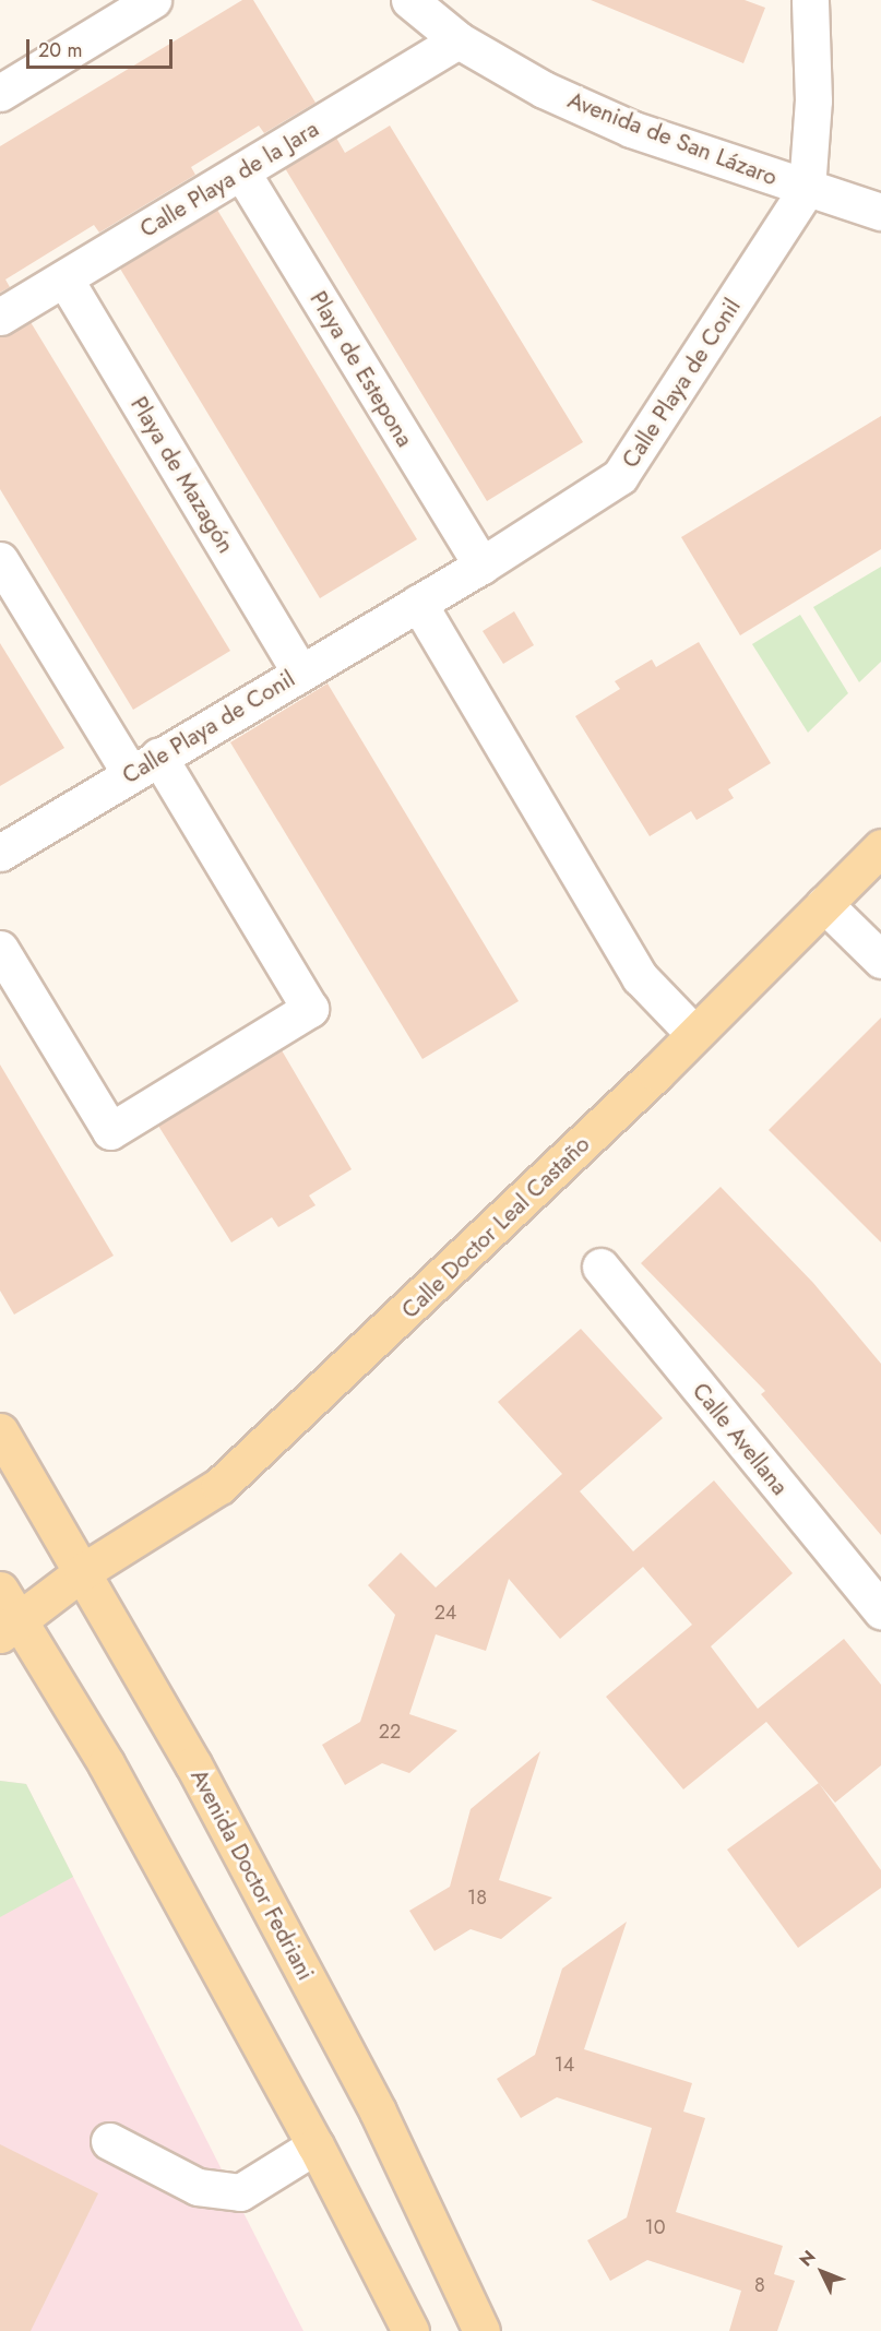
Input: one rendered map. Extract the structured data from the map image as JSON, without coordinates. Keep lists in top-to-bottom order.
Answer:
{
  "streets": {
    "main road": ["Calle Doctor Leal Castaño", "Avenida Doctor Fedriani"],
    "street": [
      "Avenida de San Lázaro",
      "Calle Playa de la Jara",
      "Playa de Estepona",
      "Calle Playa de Conil",
      "Playa de Mazagón",
      "Calle Avellana"
    ]
  },
  "crossings": [
    ["Avenida de San Lázaro", "Calle Playa de la Jara"],
    ["Avenida de San Lázaro", "Calle Playa de Conil"],
    ["Calle Playa de la Jara", "Playa de Estepona"],
    ["Calle Playa de la Jara", "Playa de Mazagón"],
    ["Playa de Estepona", "Calle Playa de Conil"],
    ["Calle Playa de Conil", "Playa de Mazagón"],
    ["Calle Doctor Leal Castaño", "Avenida Doctor Fedriani"]
  ],
  "house_numbers": [
    "24",
    "22",
    "18",
    "14",
    "10",
    "8"
  ],
  "scale_bar": "20 m",
  "north": "top left"
}
